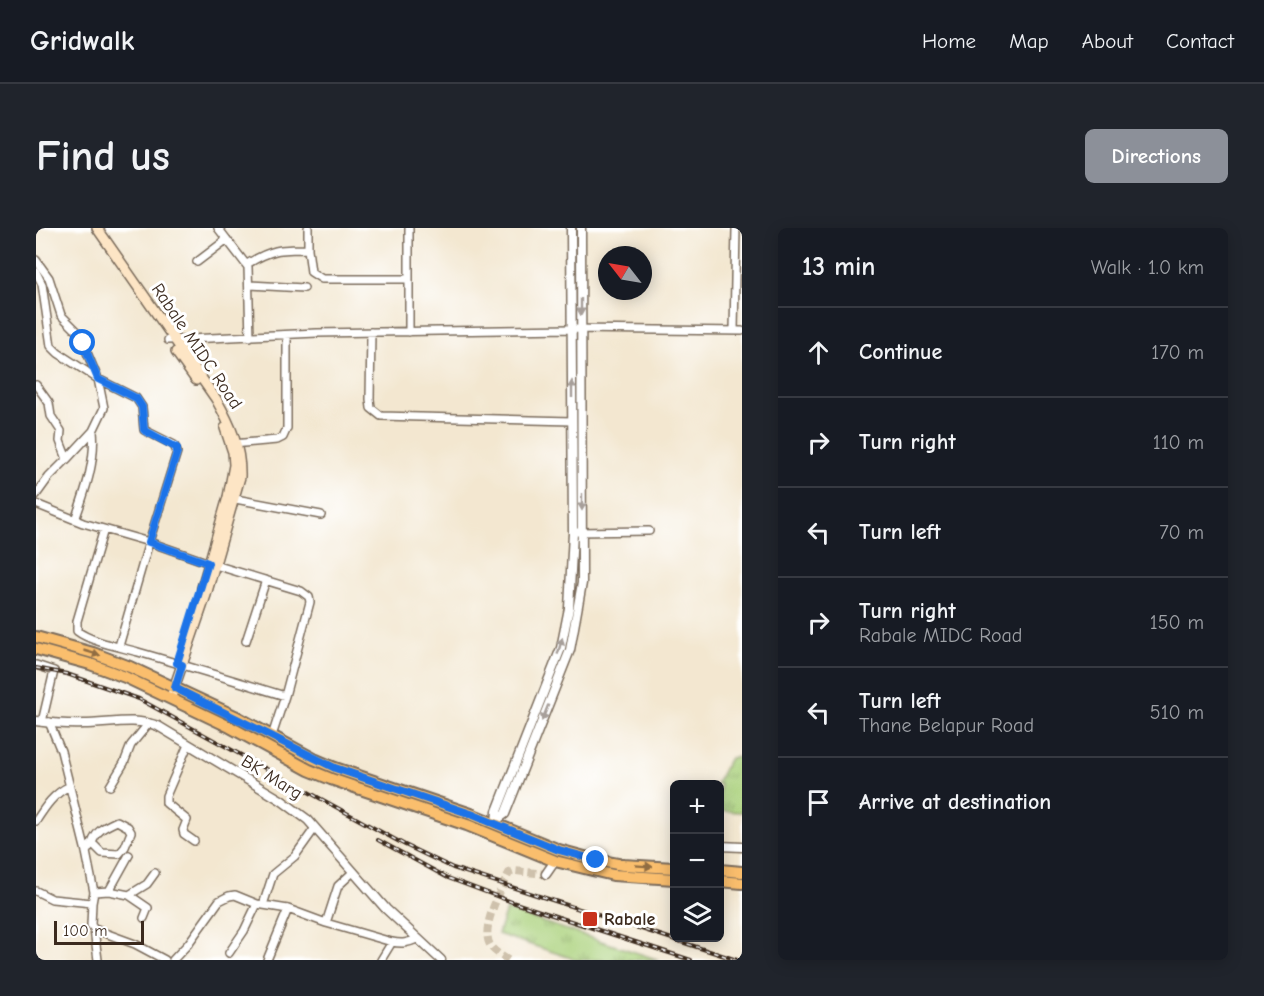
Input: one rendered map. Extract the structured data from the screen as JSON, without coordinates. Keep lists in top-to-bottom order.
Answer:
{
  "streets": {
    "main road": ["Rabale MIDC Road"],
    "street": ["BK Marg"]
  },
  "places": {
    "transit": ["Rabale"]
  },
  "scale_bar": "100 m",
  "north": "top left",
  "page": {
    "header": "Gridwalk",
    "nav": [
      "Home",
      "Map",
      "About",
      "Contact"
    ],
    "buttons": "Directions",
    "title": "Find us",
    "heading": ["13 min", "Walk · 1.0 km"],
    "list": [
      ["Continue", "170 m"],
      ["Turn right", "110 m"],
      ["Turn left", "70 m"],
      ["Turn right", "Rabale MIDC Road", "150 m"],
      ["Turn left", "Thane Belapur Road", "510 m"],
      "Arrive at destination"
    ],
    "map_buttons": ["+", "−"],
    "scale": "100 m"
  }
}
